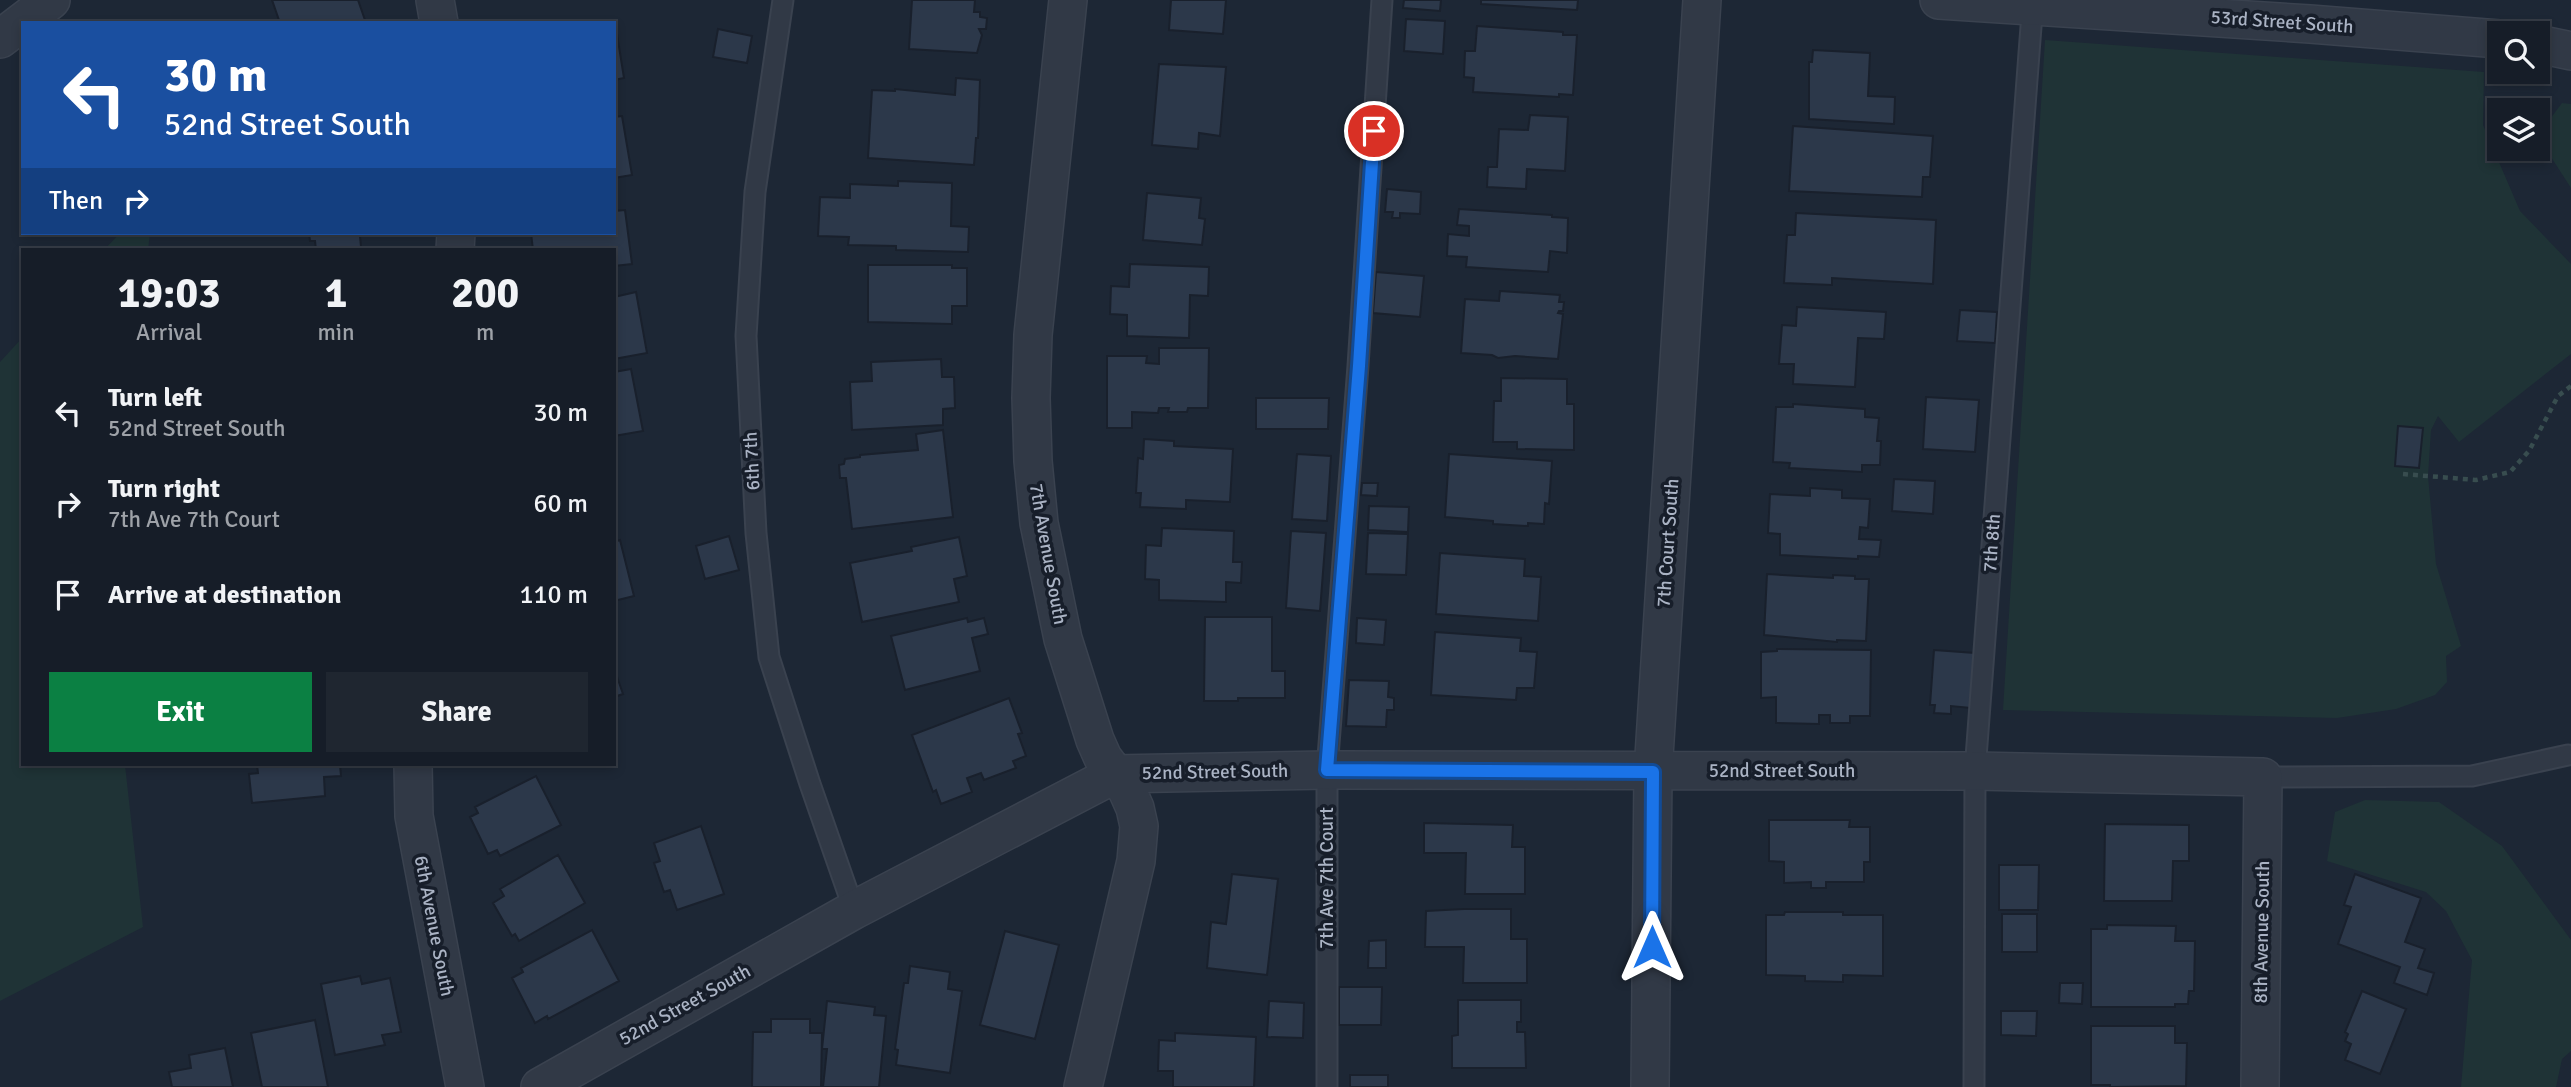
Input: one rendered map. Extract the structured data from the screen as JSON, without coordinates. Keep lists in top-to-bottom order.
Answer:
{
  "streets": {
    "street": [
      "53rd Street South",
      "7th Court South",
      "7th Avenue South",
      "52nd Street South",
      "6th Avenue South",
      "8th Avenue South"
    ],
    "lane": ["6th 7th", "7th 8th", "7th Ave 7th Court"]
  },
  "crossings": [
    ["53rd Street South", "7th 8th"],
    ["6th 7th", "52nd Street South"],
    ["7th Court South", "52nd Street South"],
    ["7th 8th", "52nd Street South"],
    ["7th Avenue South", "52nd Street South"],
    ["52nd Street South", "7th Ave 7th Court"],
    ["52nd Street South", "8th Avenue South"]
  ],
  "page": {
    "turn": ["30 m", "52nd Street South"],
    "then": "Then",
    "eta": [
      "19:03",
      "Arrival",
      "1",
      "min",
      "200",
      "m"
    ],
    "list": [
      {
        "name": "Turn left",
        "note": "52nd Street South",
        "value": "30 m"
      },
      {
        "name": "Turn right",
        "note": "7th Ave 7th Court",
        "value": "60 m"
      },
      {
        "name": "Arrive at destination",
        "value": "110 m"
      }
    ],
    "buttons": ["Exit", "Share"]
  }
}
